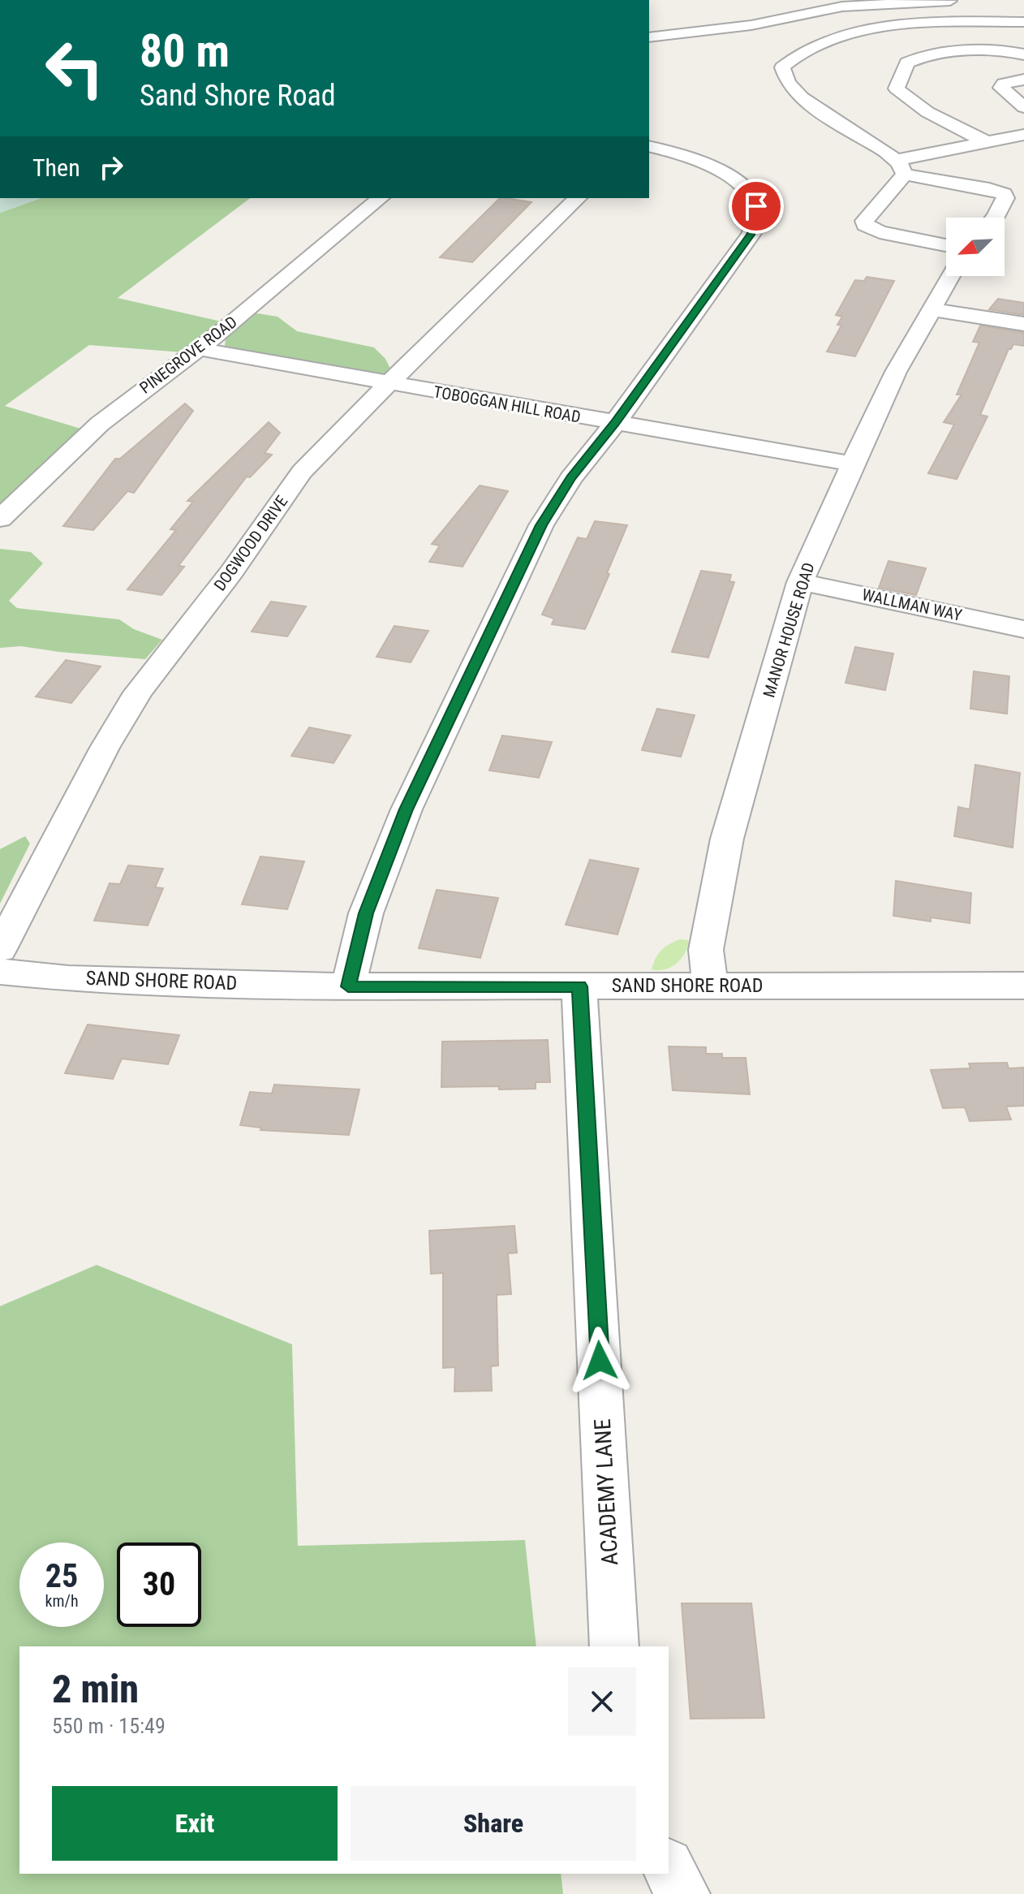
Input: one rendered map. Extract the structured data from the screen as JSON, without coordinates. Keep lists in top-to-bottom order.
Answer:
{
  "streets": {
    "street": [
      "PINEGROVE ROAD",
      "TOBOGGAN HILL ROAD",
      "DOGWOOD DRIVE",
      "WALLMAN WAY",
      "MANOR HOUSE ROAD",
      "SAND SHORE ROAD",
      "ACADEMY LANE"
    ]
  },
  "crossings": [
    ["PINEGROVE ROAD", "TOBOGGAN HILL ROAD"],
    ["TOBOGGAN HILL ROAD", "DOGWOOD DRIVE"],
    ["TOBOGGAN HILL ROAD", "MANOR HOUSE ROAD"],
    ["WALLMAN WAY", "MANOR HOUSE ROAD"],
    ["MANOR HOUSE ROAD", "SAND SHORE ROAD"],
    ["SAND SHORE ROAD", "ACADEMY LANE"]
  ],
  "north": "bottom left",
  "page": {
    "turn": ["80 m", "Sand Shore Road"],
    "then": "Then",
    "speed": "25 km/h",
    "limit": "30",
    "heading": ["2 min", "550 m · 15:49"],
    "buttons": ["Exit", "Share"]
  }
}
